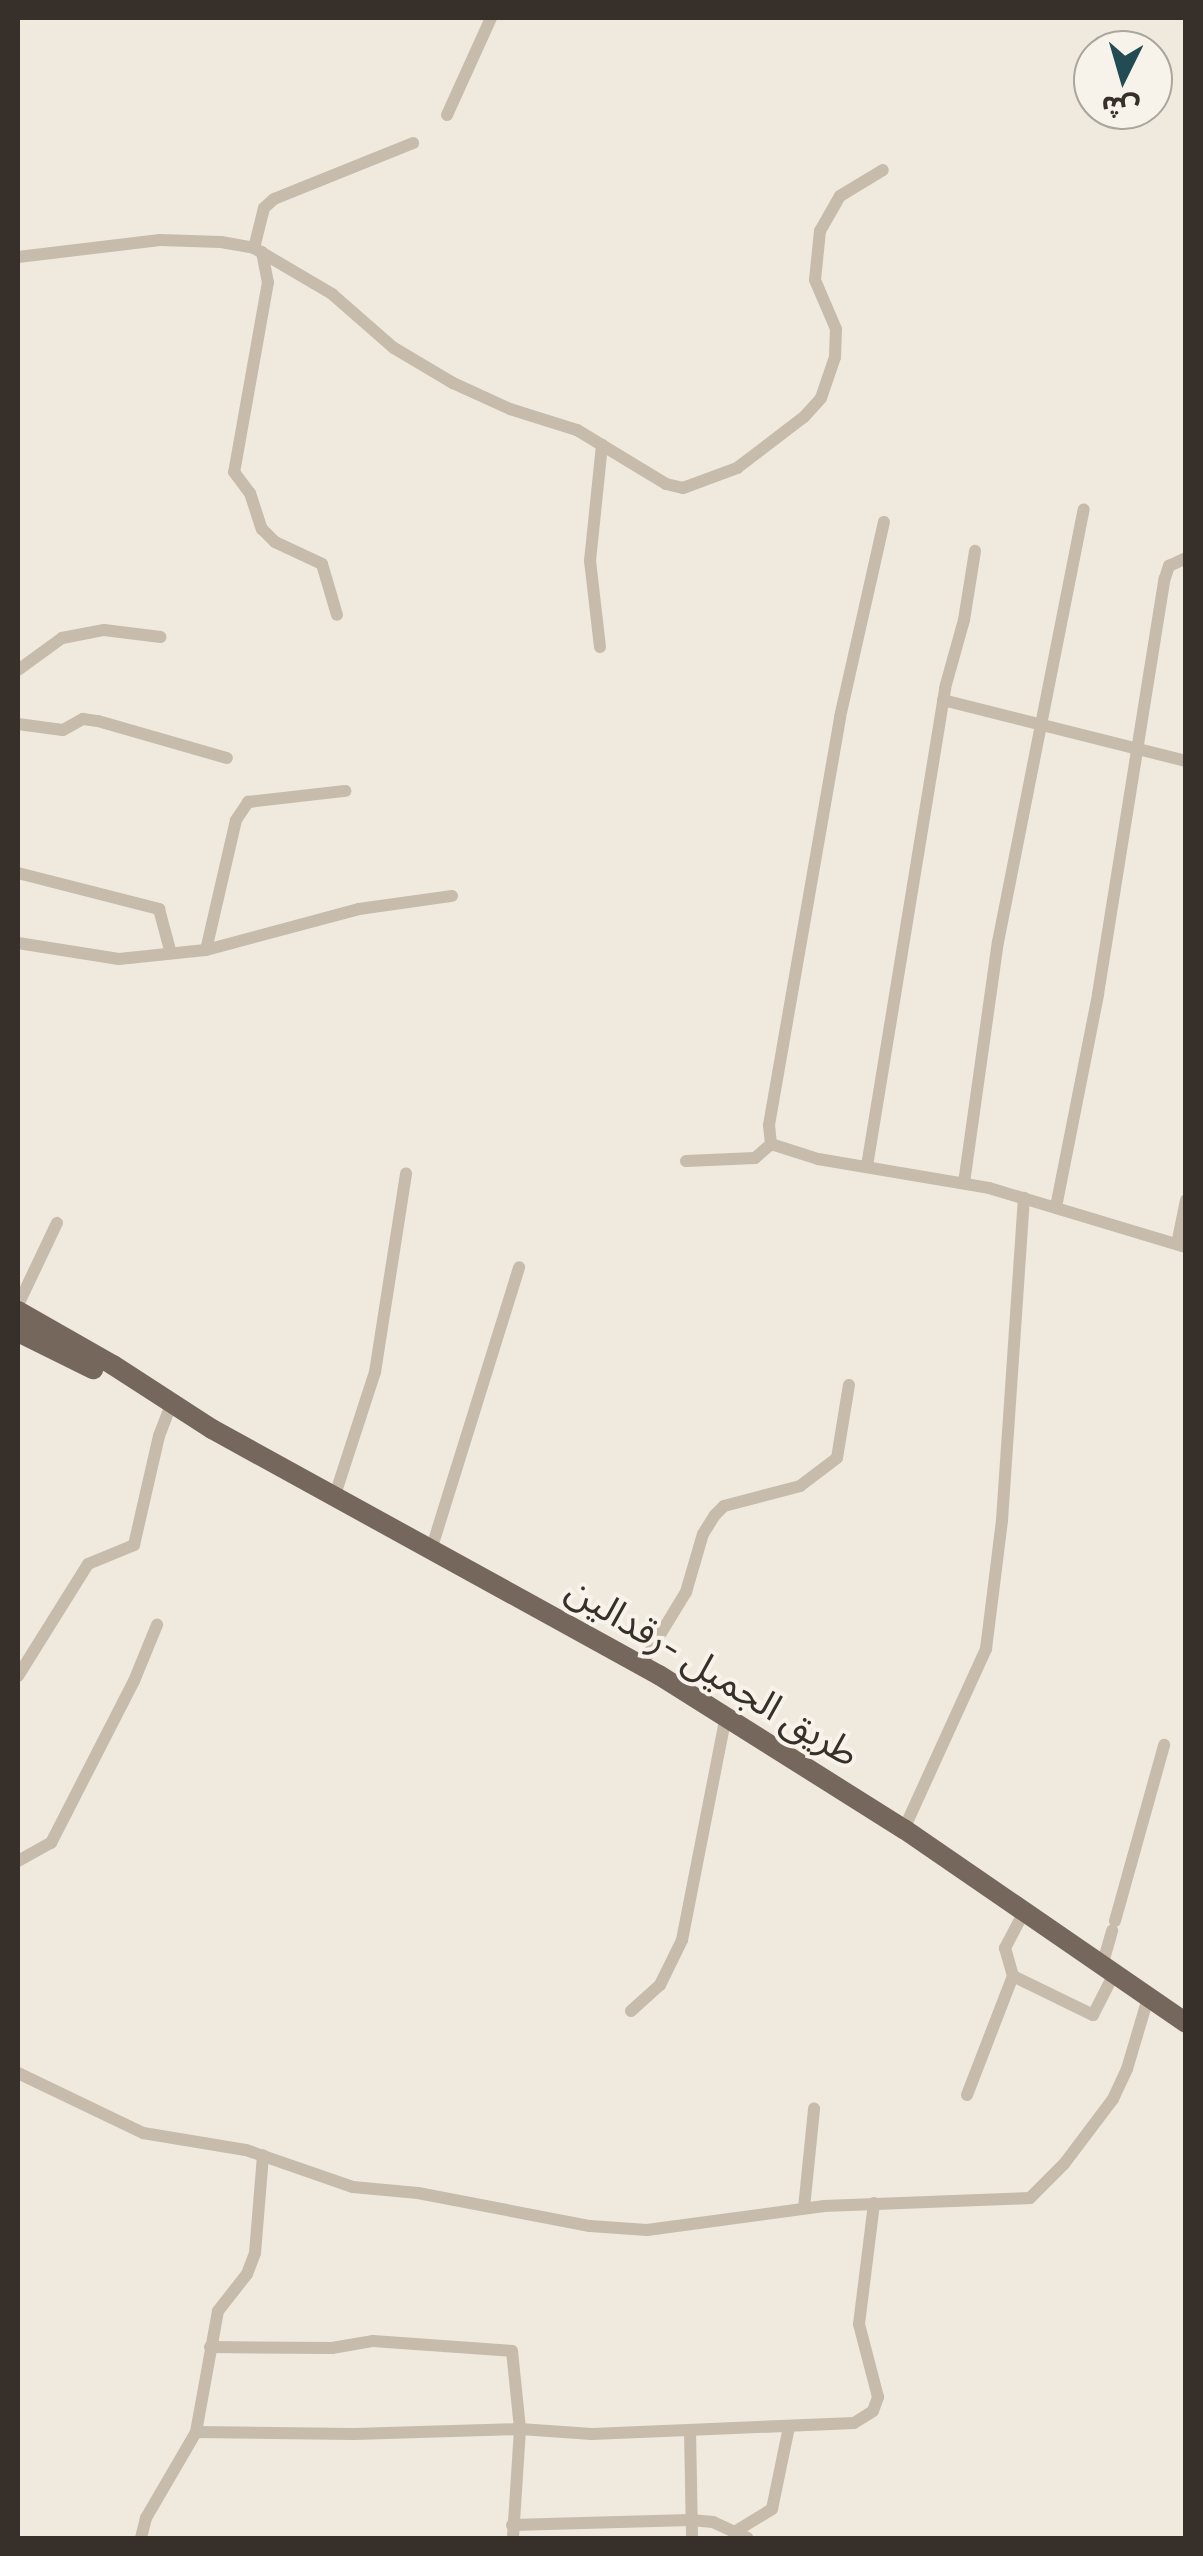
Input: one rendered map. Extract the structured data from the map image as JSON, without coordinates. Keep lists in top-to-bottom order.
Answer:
{
  "streets": {
    "main road": ["طريق الجميل -رقدالين"]
  },
  "north": "bottom"
}
